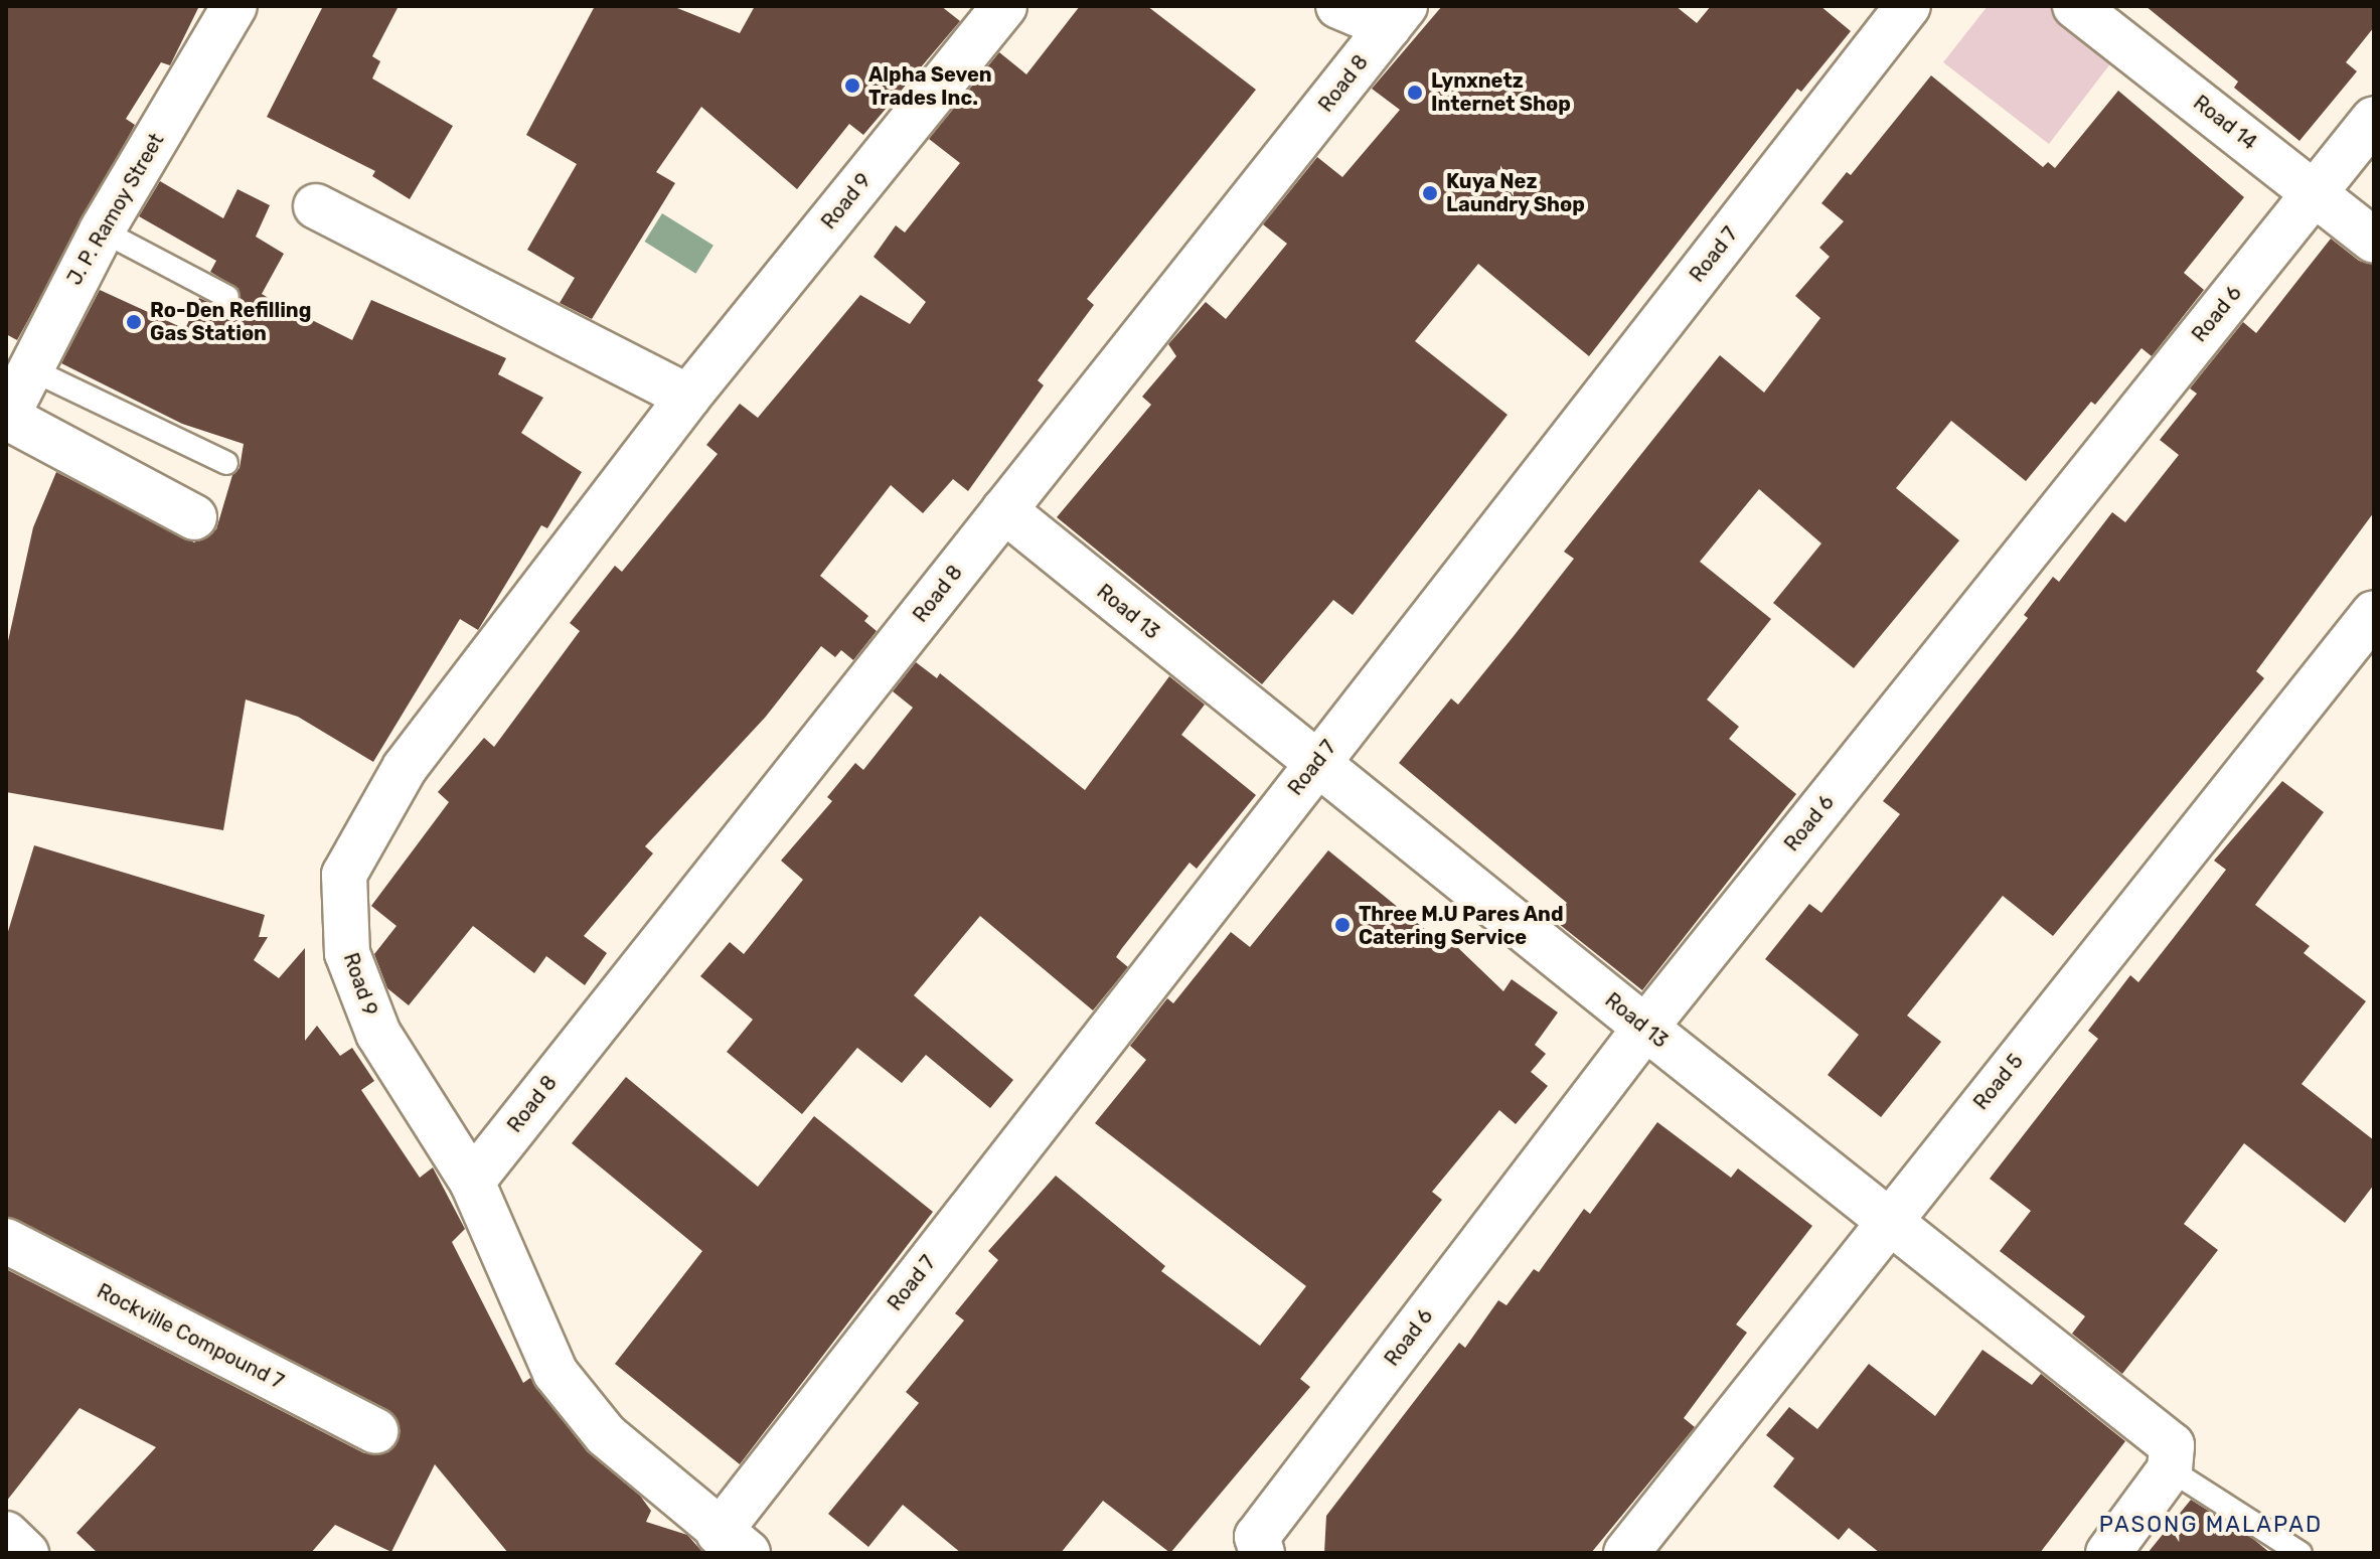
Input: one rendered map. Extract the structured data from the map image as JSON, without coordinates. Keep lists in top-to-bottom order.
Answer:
{
  "streets": {
    "street": [
      "Road 8",
      "Road 14",
      "Road 9",
      "J. P. Ramoy Street",
      "Road 7",
      "Road 6",
      "Road 13",
      "Road 5",
      "Rockville Compound 7"
    ]
  },
  "crossings": [
    ["Road 8", "Road 9"],
    ["Road 8", "Road 13"],
    ["Road 14", "Road 6"],
    ["Road 9", "Road 7"],
    ["Road 7", "Road 13"],
    ["Road 6", "Road 13"],
    ["Road 13", "Road 5"]
  ],
  "districts": ["PASONG MALAPAD"],
  "places": [
    "Alpha Seven Trades Inc.",
    "Lynxnetz Internet Shop",
    "Kuya Nez Laundry Shop",
    "Ro-Den Refilling Gas Station",
    "Three M.U Pares And Catering Service"
  ]
}
